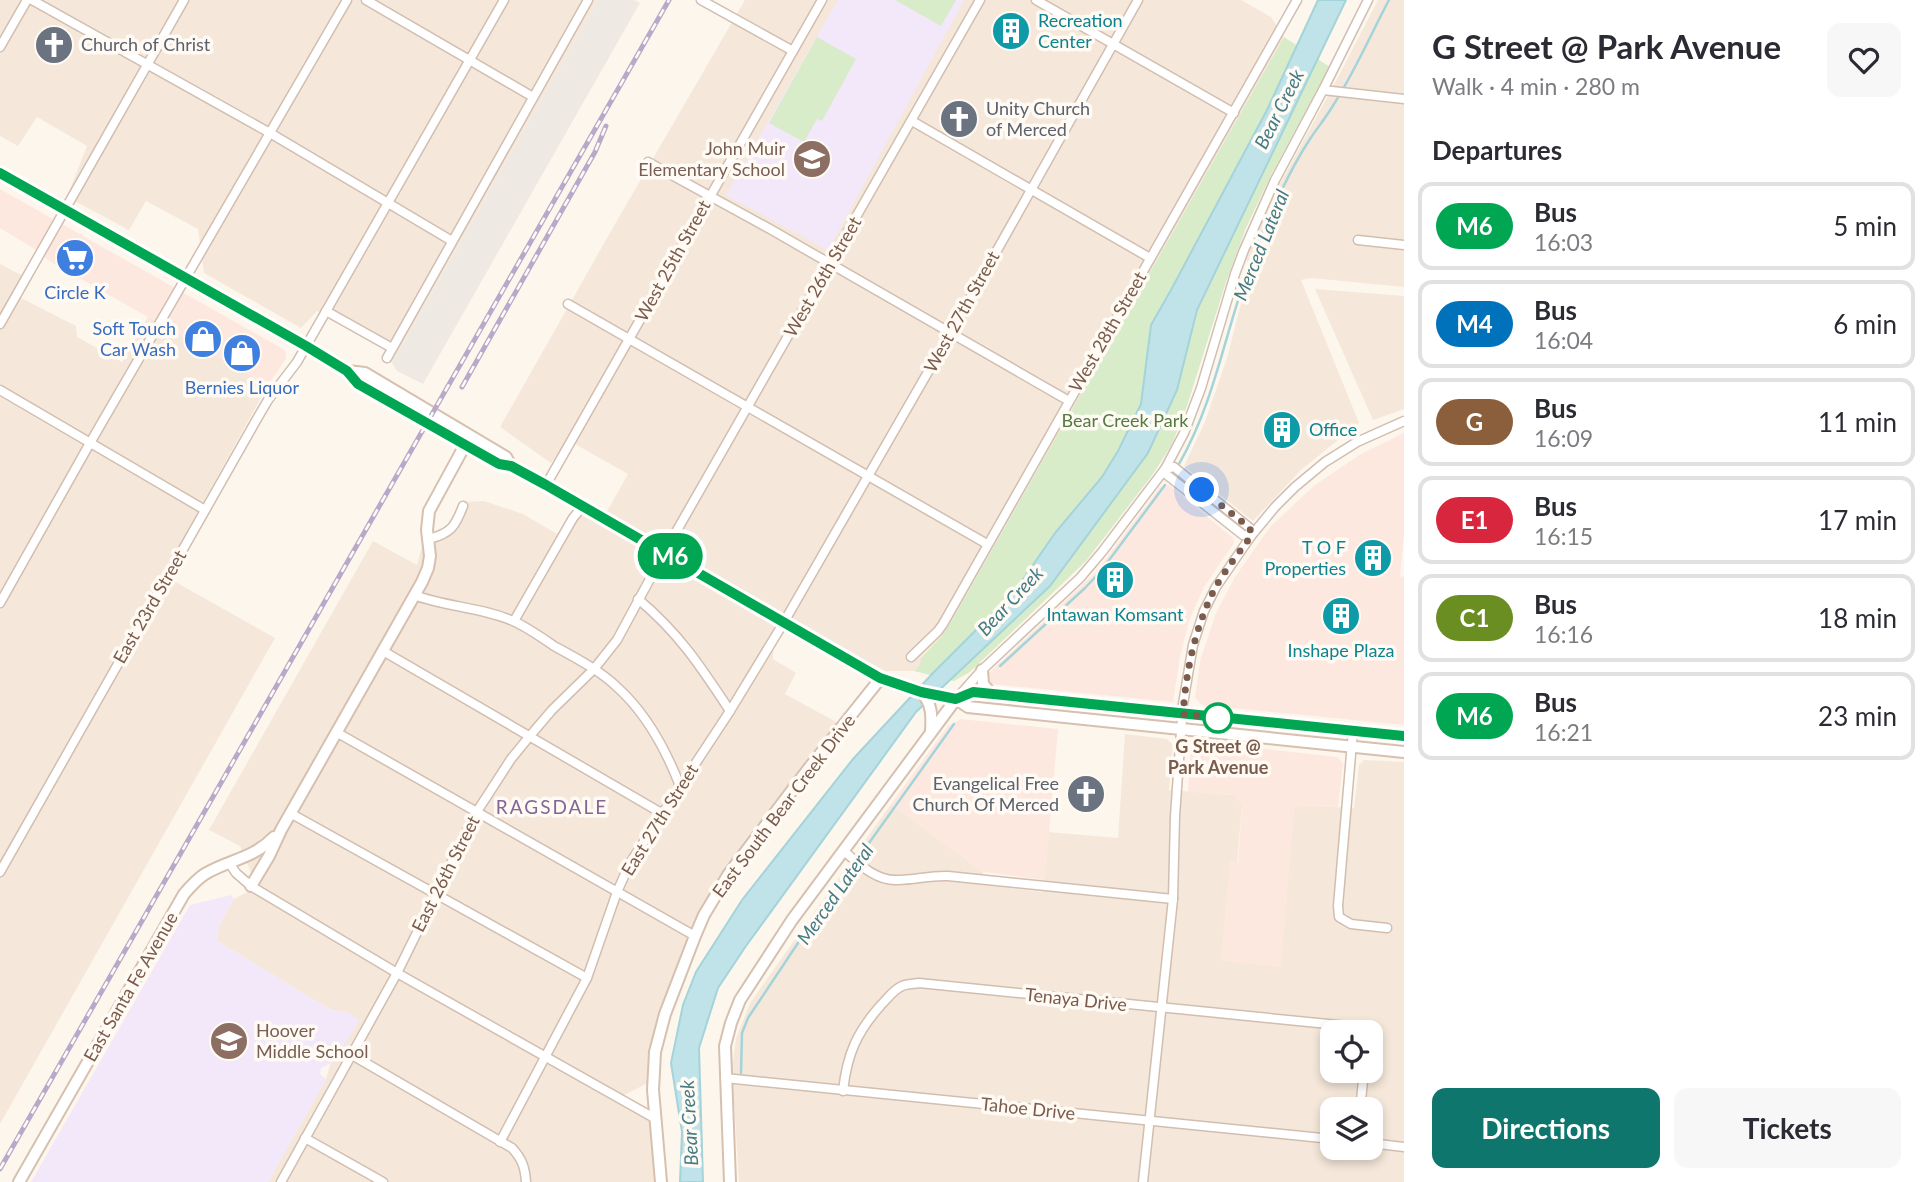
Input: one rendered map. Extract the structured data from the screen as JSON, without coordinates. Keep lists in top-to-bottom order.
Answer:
{
  "streets": {
    "main road": ["East South Bear Creek Drive", "East Santa Fe Avenue"],
    "street": [
      "West 25th Street",
      "West 26th Street",
      "West 27th Street",
      "West 28th Street",
      "East 23rd Street",
      "East 27th Street",
      "East 26th Street",
      "Tenaya Drive",
      "Tahoe Drive"
    ]
  },
  "crossings": [
    ["West 26th Street", "East 26th Street"],
    ["West 27th Street", "East 27th Street"],
    ["Tenaya Drive", "Tahoe Drive"]
  ],
  "districts": ["RAGSDALE"],
  "water": ["Bear Creek", "Merced Lateral"],
  "parks": ["Bear Creek Park"],
  "places": {
    "building": [
      "Recreation Center",
      "Office",
      "T O F Properties",
      "Intawan Komsant",
      "Inshape Plaza"
    ],
    "church": ["Church of Christ", "Unity Church of Merced", "Evangelical Free Church Of Merced"],
    "school or university": ["John Muir Elementary School", "Hoover Middle School"],
    "supermarket": ["Circle K"],
    "shop": ["Soft Touch Car Wash", "Bernies Liquor"],
    "other": ["G Street @ Park Avenue"]
  },
  "lines": ["bus line M6"],
  "page": {
    "on_map": "M6",
    "heading": [
      ["G Street @ Park Avenue", "Walk · 4 min · 280 m"],
      "Departures"
    ],
    "list": [
      {
        "mark": "M6",
        "name": "Bus",
        "note": "16:03",
        "value": "5 min"
      },
      {
        "mark": "M4",
        "name": "Bus",
        "note": "16:04",
        "value": "6 min"
      },
      {
        "mark": "G",
        "name": "Bus",
        "note": "16:09",
        "value": "11 min"
      },
      {
        "mark": "E1",
        "name": "Bus",
        "note": "16:15",
        "value": "17 min"
      },
      {
        "mark": "C1",
        "name": "Bus",
        "note": "16:16",
        "value": "18 min"
      },
      {
        "mark": "M6",
        "name": "Bus",
        "note": "16:21",
        "value": "23 min"
      }
    ],
    "buttons": ["Directions", "Tickets"]
  }
}
